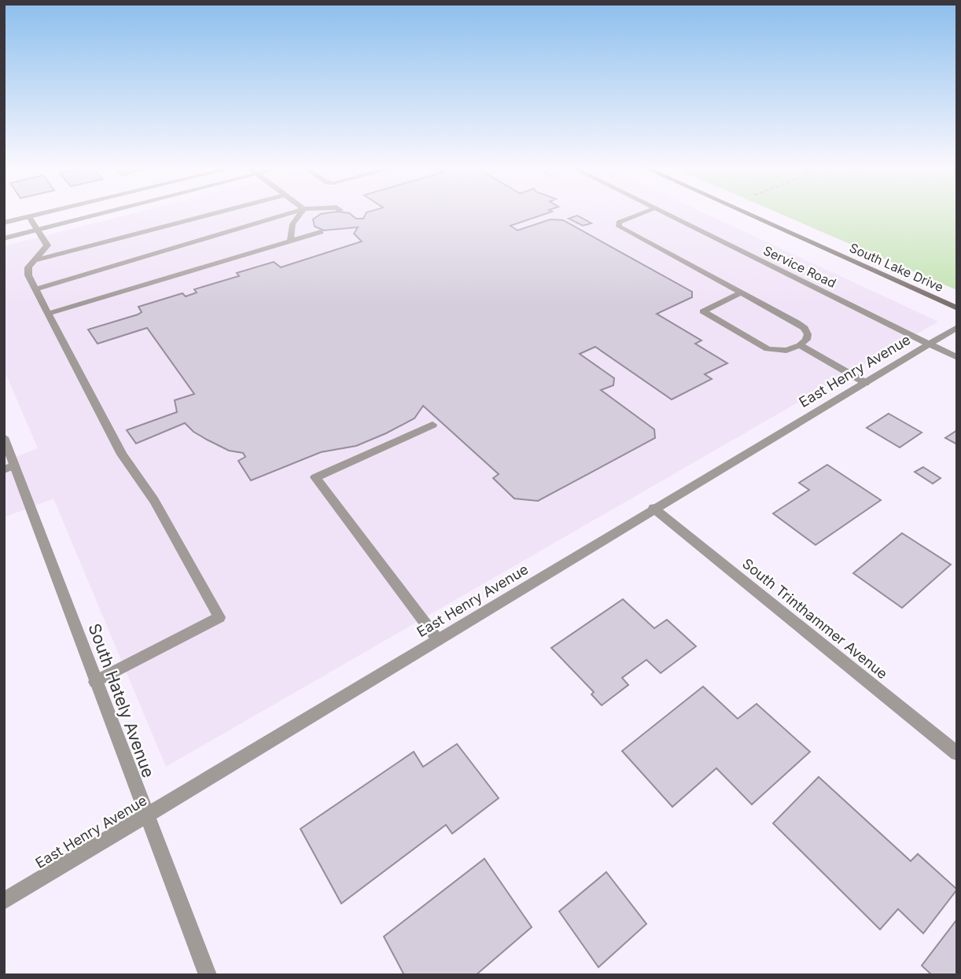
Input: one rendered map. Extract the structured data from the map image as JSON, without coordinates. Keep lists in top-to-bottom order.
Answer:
{
  "streets": {
    "main road": ["South Lake Drive"],
    "street": [
      "Service Road",
      "East Henry Avenue",
      "South Trinthammer Avenue",
      "South Hately Avenue"
    ]
  },
  "crossings": [
    ["Service Road", "East Henry Avenue"],
    ["East Henry Avenue", "South Trinthammer Avenue"],
    ["East Henry Avenue", "South Hately Avenue"]
  ]
}
